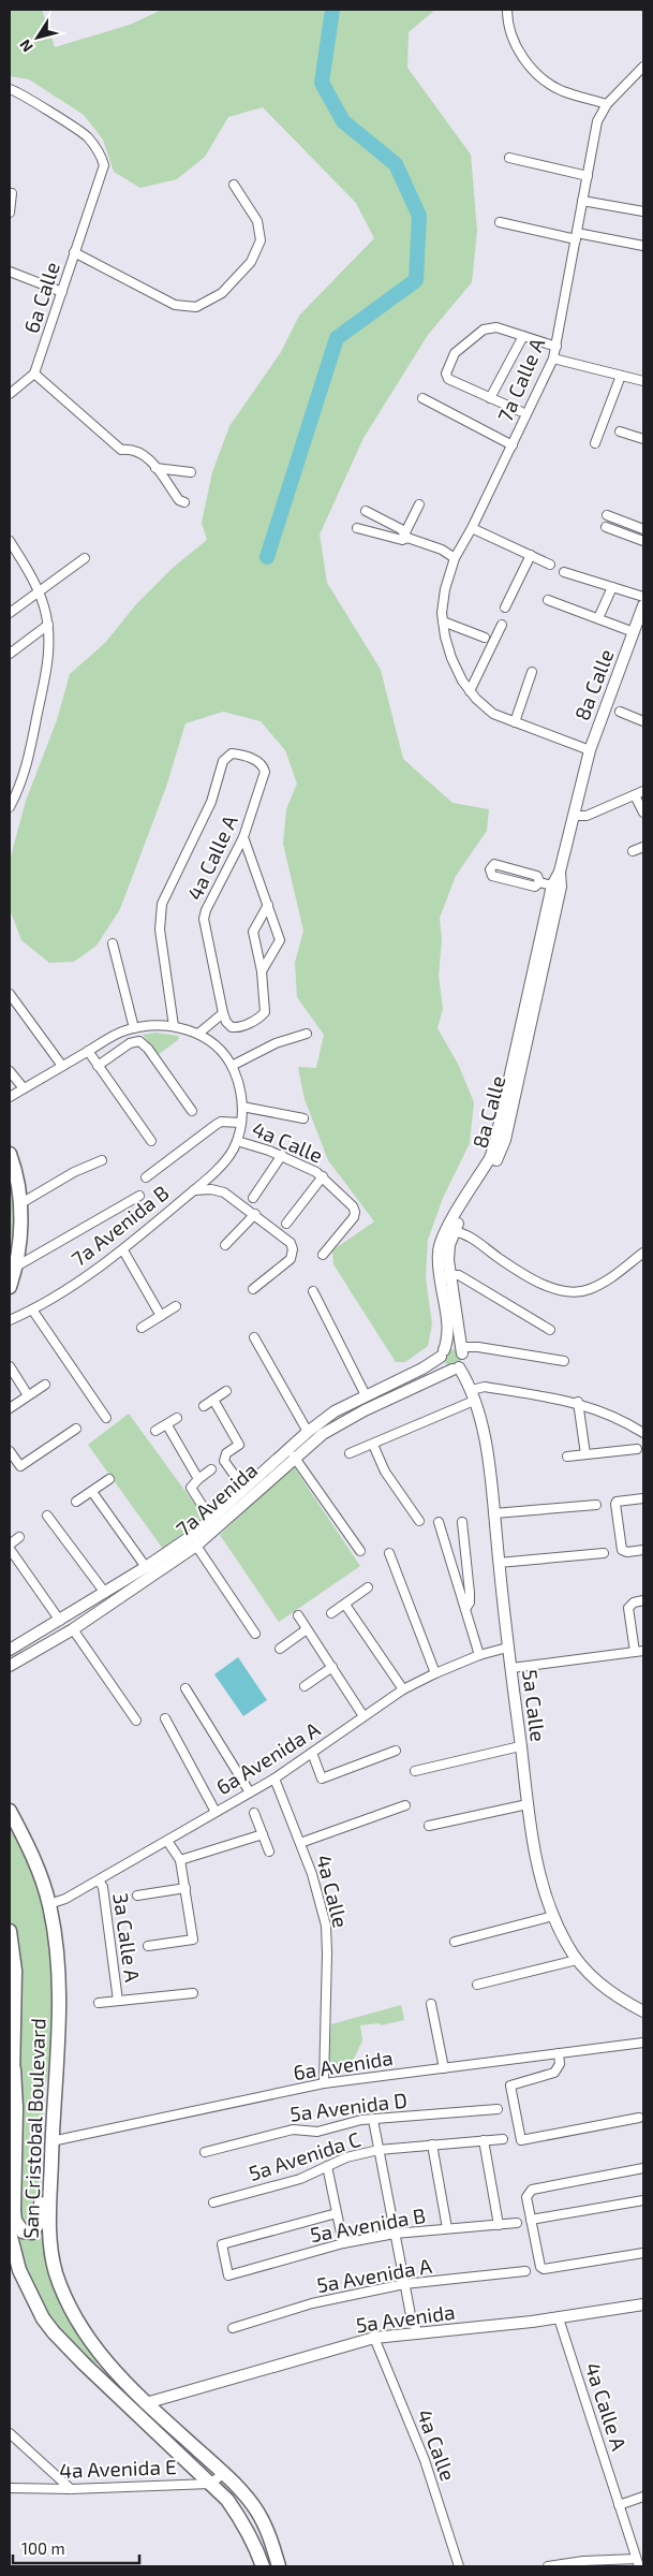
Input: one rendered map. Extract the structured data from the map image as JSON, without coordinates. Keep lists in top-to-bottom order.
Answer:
{
  "streets": {
    "main road": ["San Cristobal Boulevard"],
    "street": [
      "6a Calle",
      "7a Calle A",
      "8a Calle",
      "4a Calle A",
      "4a Calle",
      "7a Avenida B",
      "7a Avenida",
      "5a Calle",
      "6a Avenida A",
      "3a Calle A",
      "6a Avenida",
      "5a Avenida D",
      "5a Avenida C",
      "5a Avenida B",
      "5a Avenida A",
      "5a Avenida",
      "4a Avenida E"
    ]
  },
  "crossings": [
    ["7a Calle A", "8a Calle"],
    ["8a Calle", "7a Avenida"],
    ["8a Calle", "5a Calle"],
    ["4a Calle A", "4a Calle"],
    ["4a Calle A", "5a Avenida"],
    ["4a Calle", "7a Avenida B"],
    ["4a Calle", "6a Avenida A"],
    ["4a Calle", "6a Avenida"],
    ["4a Calle", "5a Avenida"],
    ["7a Avenida", "5a Calle"],
    ["5a Calle", "6a Avenida A"],
    ["6a Avenida A", "3a Calle A"],
    ["6a Avenida A", "San Cristobal Boulevard"],
    ["6a Avenida", "San Cristobal Boulevard"],
    ["San Cristobal Boulevard", "5a Avenida"],
    ["San Cristobal Boulevard", "4a Avenida E"]
  ],
  "scale_bar": "100 m",
  "north": "bottom left"
}
